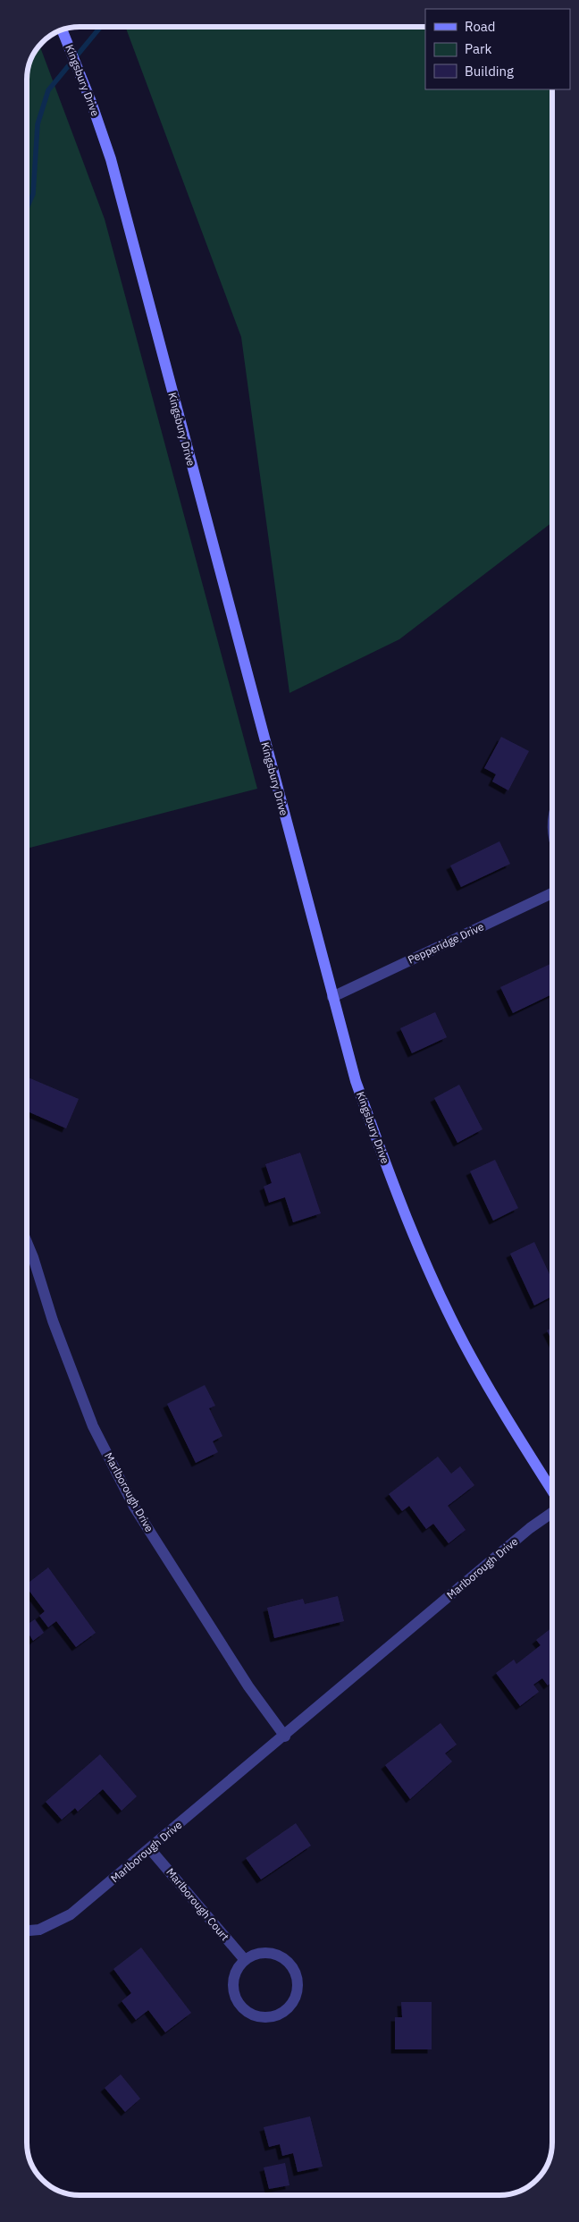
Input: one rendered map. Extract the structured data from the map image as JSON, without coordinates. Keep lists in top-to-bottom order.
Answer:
{
  "streets": {
    "street": [
      "Kingsbury Drive",
      "Pepperidge Drive",
      "Marlborough Drive",
      "Marlborough Court"
    ]
  },
  "crossings": [
    ["Kingsbury Drive", "Pepperidge Drive"],
    ["Marlborough Drive", "Marlborough Court"]
  ],
  "legend": ["Road", "Park", "Building"]
}
